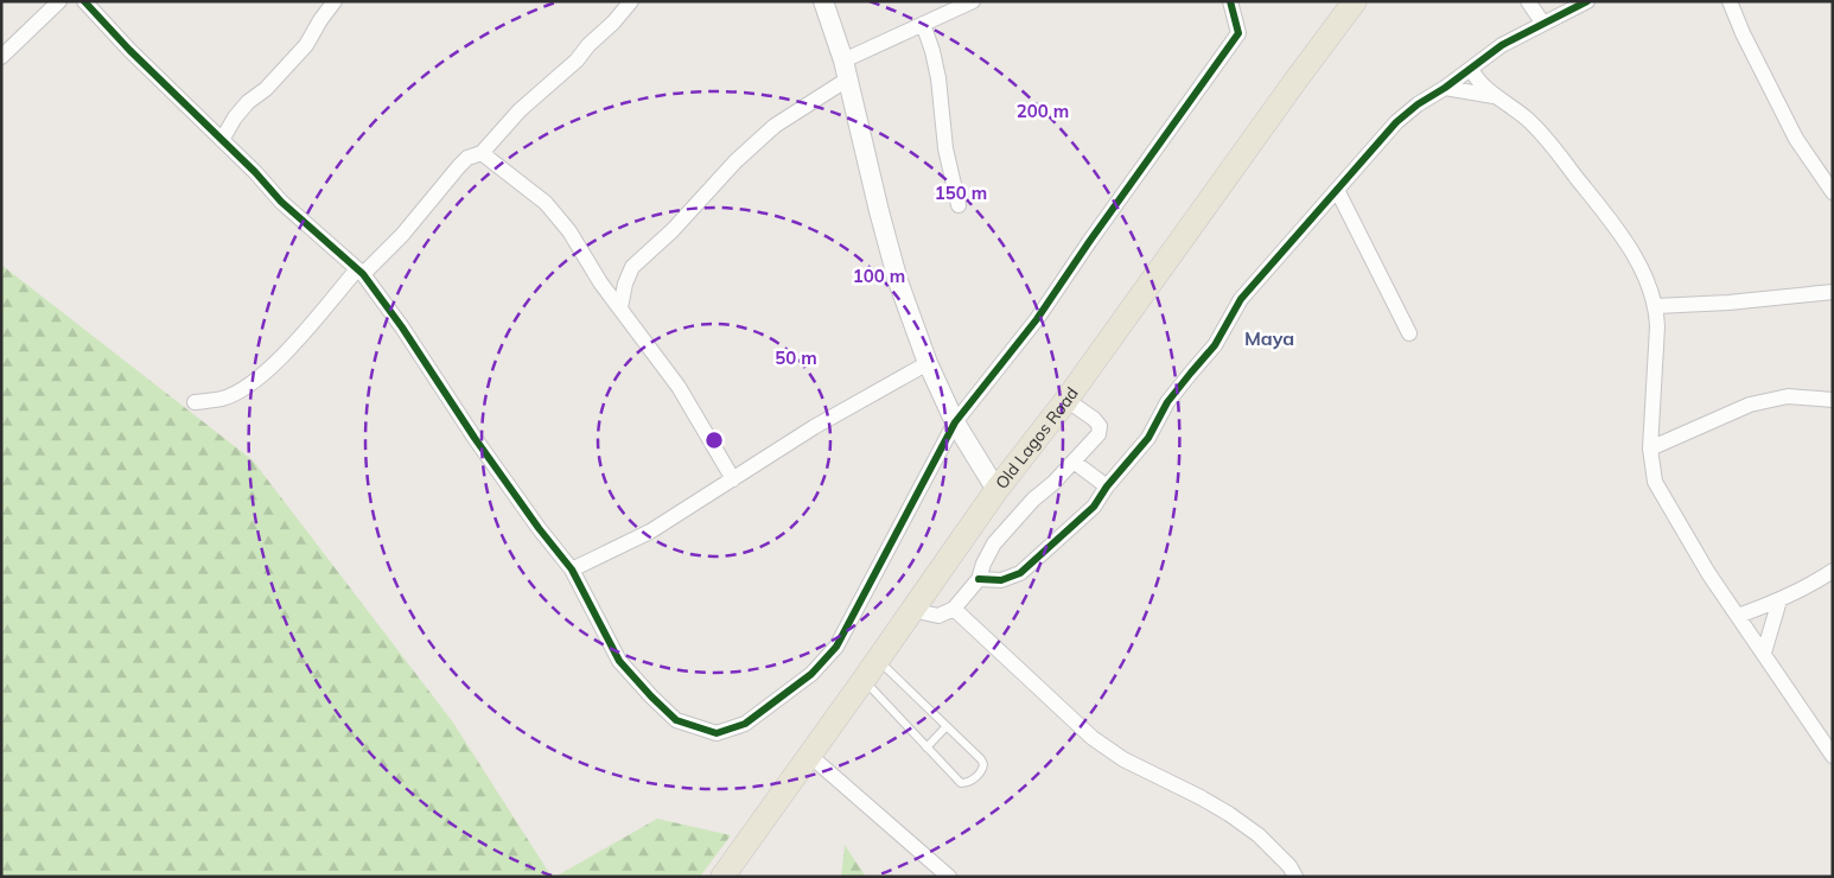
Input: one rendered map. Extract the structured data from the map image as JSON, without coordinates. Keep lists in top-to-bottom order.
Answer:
{
  "streets": {
    "main road": ["Old Lagos Road"]
  },
  "districts": ["Maya"],
  "rings": [
    "200 m",
    "150 m",
    "100 m",
    "50 m"
  ]
}
